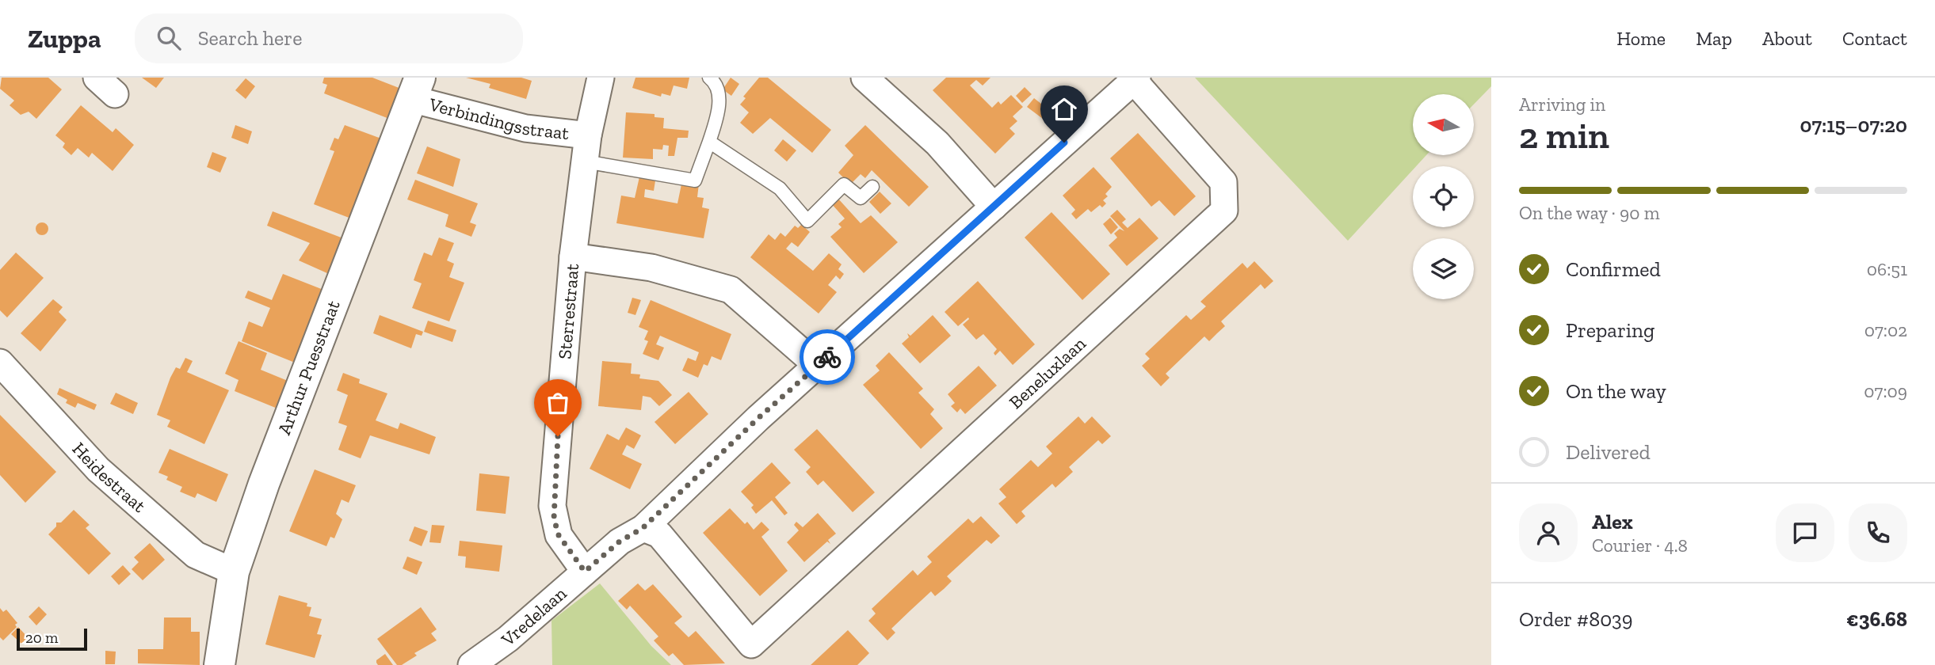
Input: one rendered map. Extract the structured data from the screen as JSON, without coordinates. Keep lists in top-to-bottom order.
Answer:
{
  "streets": {
    "street": [
      "Verbindingsstraat",
      "Sterrestraat",
      "Arthur Puesstraat",
      "Beneluxlaan",
      "Heidestraat",
      "Vredelaan"
    ]
  },
  "crossings": [
    ["Verbindingsstraat", "Sterrestraat"],
    ["Verbindingsstraat", "Arthur Puesstraat"],
    ["Sterrestraat", "Vredelaan"],
    ["Arthur Puesstraat", "Heidestraat"],
    ["Beneluxlaan", "Vredelaan"]
  ],
  "scale_bar": "20 m",
  "north": "left",
  "page": {
    "header": "Zuppa",
    "search": "Search here",
    "nav": [
      "Home",
      "Map",
      "About",
      "Contact"
    ],
    "heading": ["2 min", "Arriving in", "07:15–07:20"],
    "panel": [
      "Alex",
      "Courier · 4.8",
      "Order #8039",
      "€36.68"
    ],
    "bar": "On the way · 90 m",
    "list": [
      ["Confirmed", "06:51"],
      ["Preparing", "07:02"],
      ["On the way", "07:09"],
      "Delivered"
    ],
    "scale": "20 m"
  }
}
